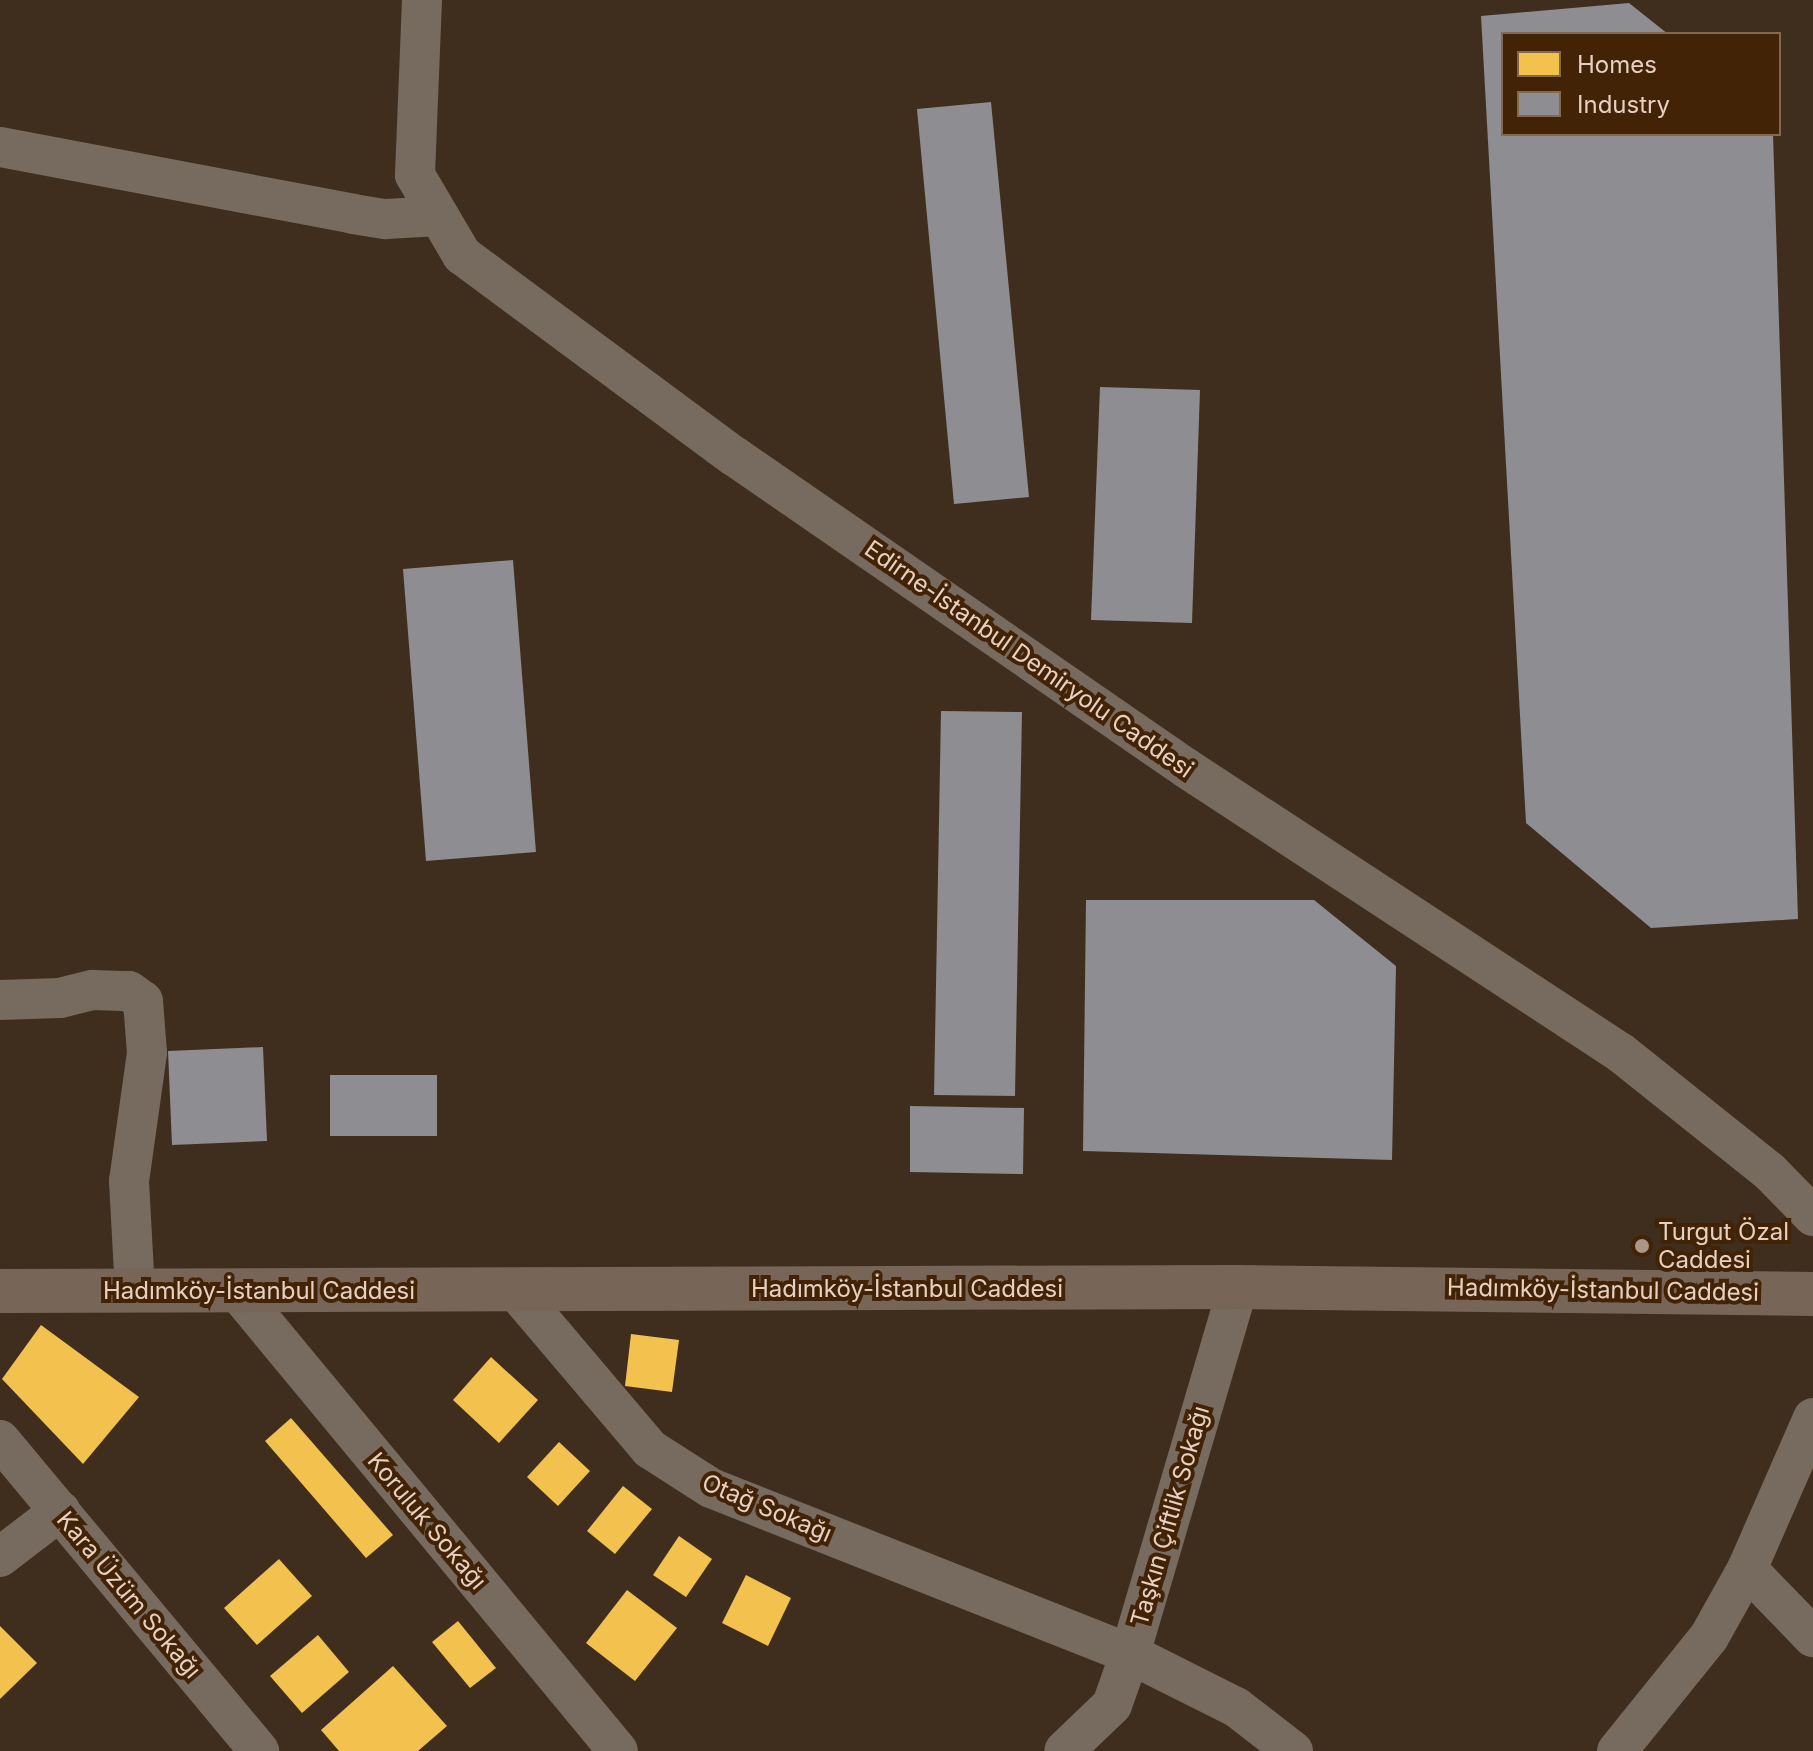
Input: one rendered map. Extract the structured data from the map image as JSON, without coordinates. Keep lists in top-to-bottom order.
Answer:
{
  "streets": {
    "main road": ["Hadımköy-İstanbul Caddesi"],
    "street": [
      "Edirne-İstanbul Demiryolu Caddesi",
      "Otağ Sokağı",
      "Taşkın Çiftlik Sokağı",
      "Koruluk Sokağı",
      "Kara Üzüm Sokağı"
    ]
  },
  "crossings": [
    ["Hadımköy-İstanbul Caddesi", "Otağ Sokağı"],
    ["Hadımköy-İstanbul Caddesi", "Taşkın Çiftlik Sokağı"],
    ["Hadımköy-İstanbul Caddesi", "Koruluk Sokağı"],
    ["Otağ Sokağı", "Taşkın Çiftlik Sokağı"]
  ],
  "places": ["Turgut Özal Caddesi"],
  "legend": ["Homes", "Industry"]
}
